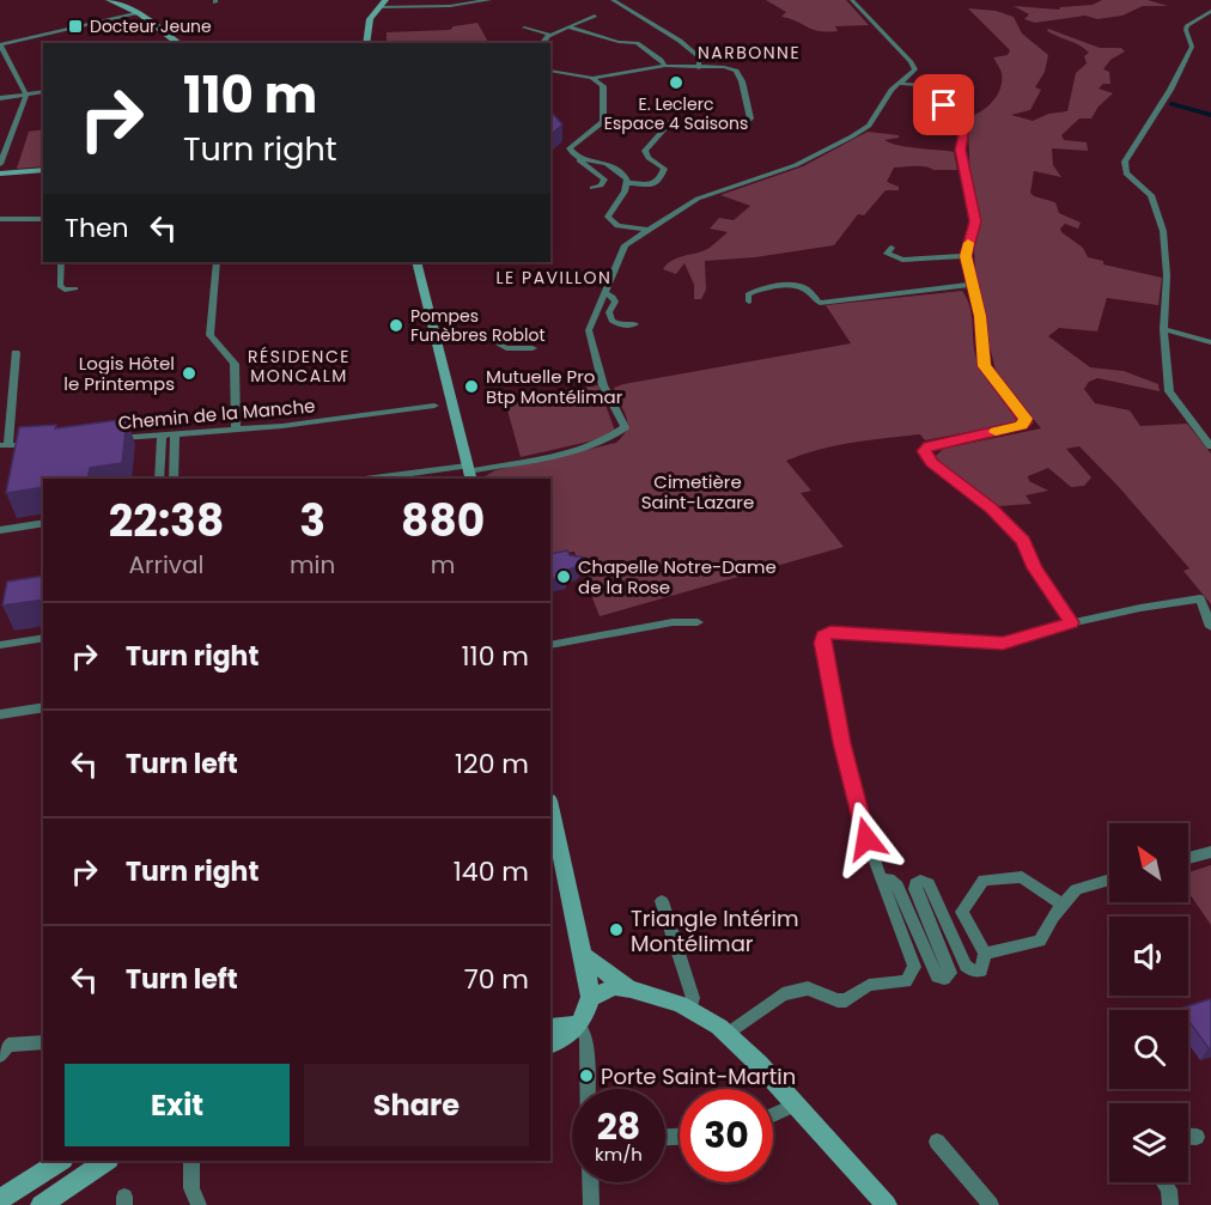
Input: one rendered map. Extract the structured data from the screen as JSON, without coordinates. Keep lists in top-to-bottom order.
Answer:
{
  "streets": {
    "street": ["Chemin de la Manche"]
  },
  "districts": ["NARBONNE", "LE PAVILLON", "RÉSIDENCE MONCALM"],
  "parks": ["Cimetière Saint-Lazare"],
  "places": {
    "transit": ["Docteur Jeune"],
    "other": [
      "E. Leclerc Espace 4 Saisons",
      "Pompes Funèbres Roblot",
      "Logis Hôtel le Printemps",
      "Mutuelle Pro Btp Montélimar",
      "Chapelle Notre-Dame de la Rose",
      "Triangle Intérim Montélimar",
      "Porte Saint-Martin"
    ]
  },
  "north": "top left",
  "page": {
    "turn": ["110 m", "Turn right"],
    "then": "Then",
    "eta": [
      "22:38",
      "Arrival",
      "3",
      "min",
      "880",
      "m"
    ],
    "list": [
      {
        "name": "Turn right",
        "value": "110 m"
      },
      {
        "name": "Turn left",
        "value": "120 m"
      },
      {
        "name": "Turn right",
        "value": "140 m"
      },
      {
        "name": "Turn left",
        "value": "70 m"
      }
    ],
    "buttons": ["Exit", "Share"],
    "speed": "28 km/h",
    "limit": "30"
  }
}
